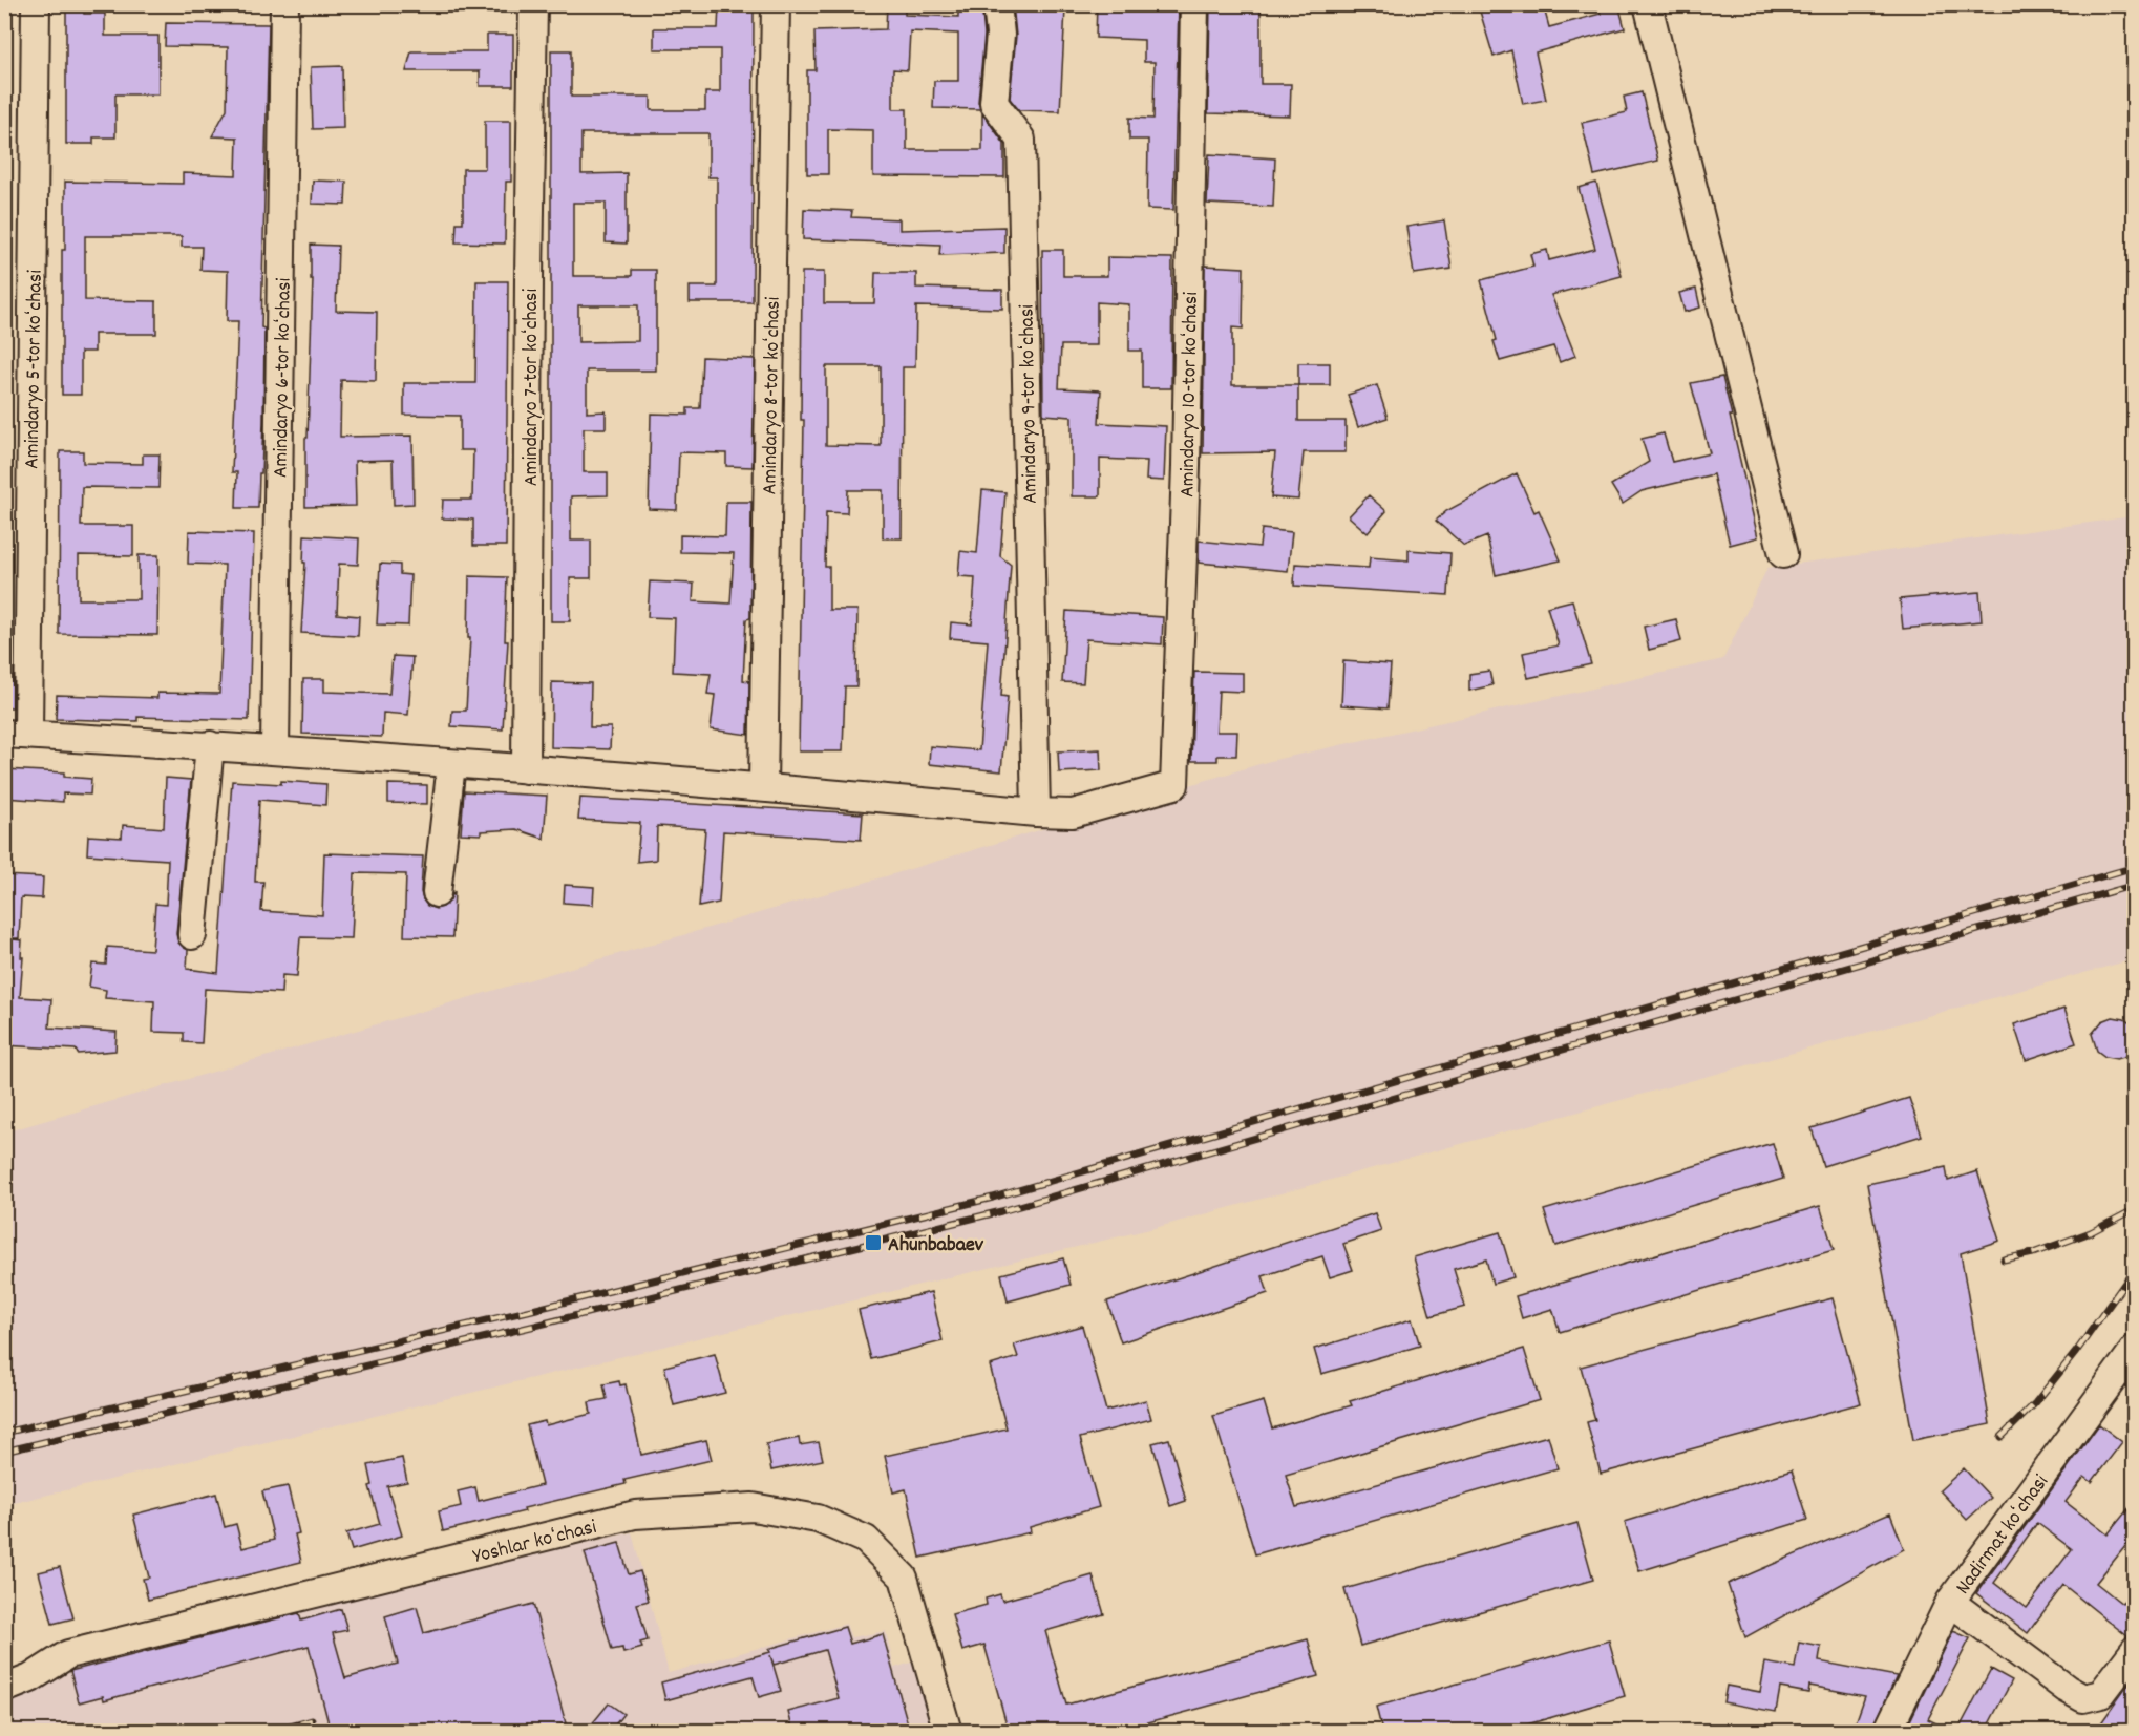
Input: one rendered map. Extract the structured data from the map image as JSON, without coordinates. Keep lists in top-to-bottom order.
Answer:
{
  "streets": {
    "street": [
      "Amindaryo 5-tor koʻchasi",
      "Amindaryo 6-tor koʻchasi",
      "Amindaryo 7-tor koʻchasi",
      "Amindaryo 10-tor koʻchasi",
      "Amindaryo 8-tor koʻchasi",
      "Amindaryo 9-tor koʻchasi",
      "Nadirmat koʻchasi",
      "Yoshlar koʻchasi"
    ]
  },
  "crossings": [
    ["Amindaryo 10-tor koʻchasi", "Amindaryo 9-tor koʻchasi"]
  ],
  "places": {
    "transit": ["Ahunbabaev"]
  }
}
